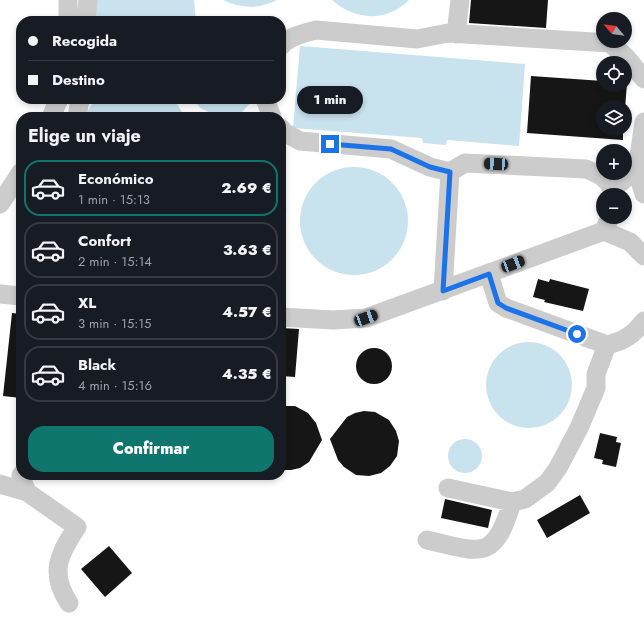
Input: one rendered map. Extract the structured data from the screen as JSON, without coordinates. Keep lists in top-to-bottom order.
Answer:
{
  "north": "top left",
  "page": {
    "map_buttons": ["+", "−"],
    "banner": ["Recogida", "Destino"],
    "bubble": "1 min",
    "heading": "Elige un viaje",
    "list": [
      {
        "name": "Económico",
        "note": "1 min · 15:13",
        "value": "2.69 €"
      },
      {
        "name": "Confort",
        "note": "2 min · 15:14",
        "value": "3.63 €"
      },
      {
        "name": "XL",
        "note": "3 min · 15:15",
        "value": "4.57 €"
      },
      {
        "name": "Black",
        "note": "4 min · 15:16",
        "value": "4.35 €"
      }
    ],
    "buttons": "Confirmar"
  }
}
